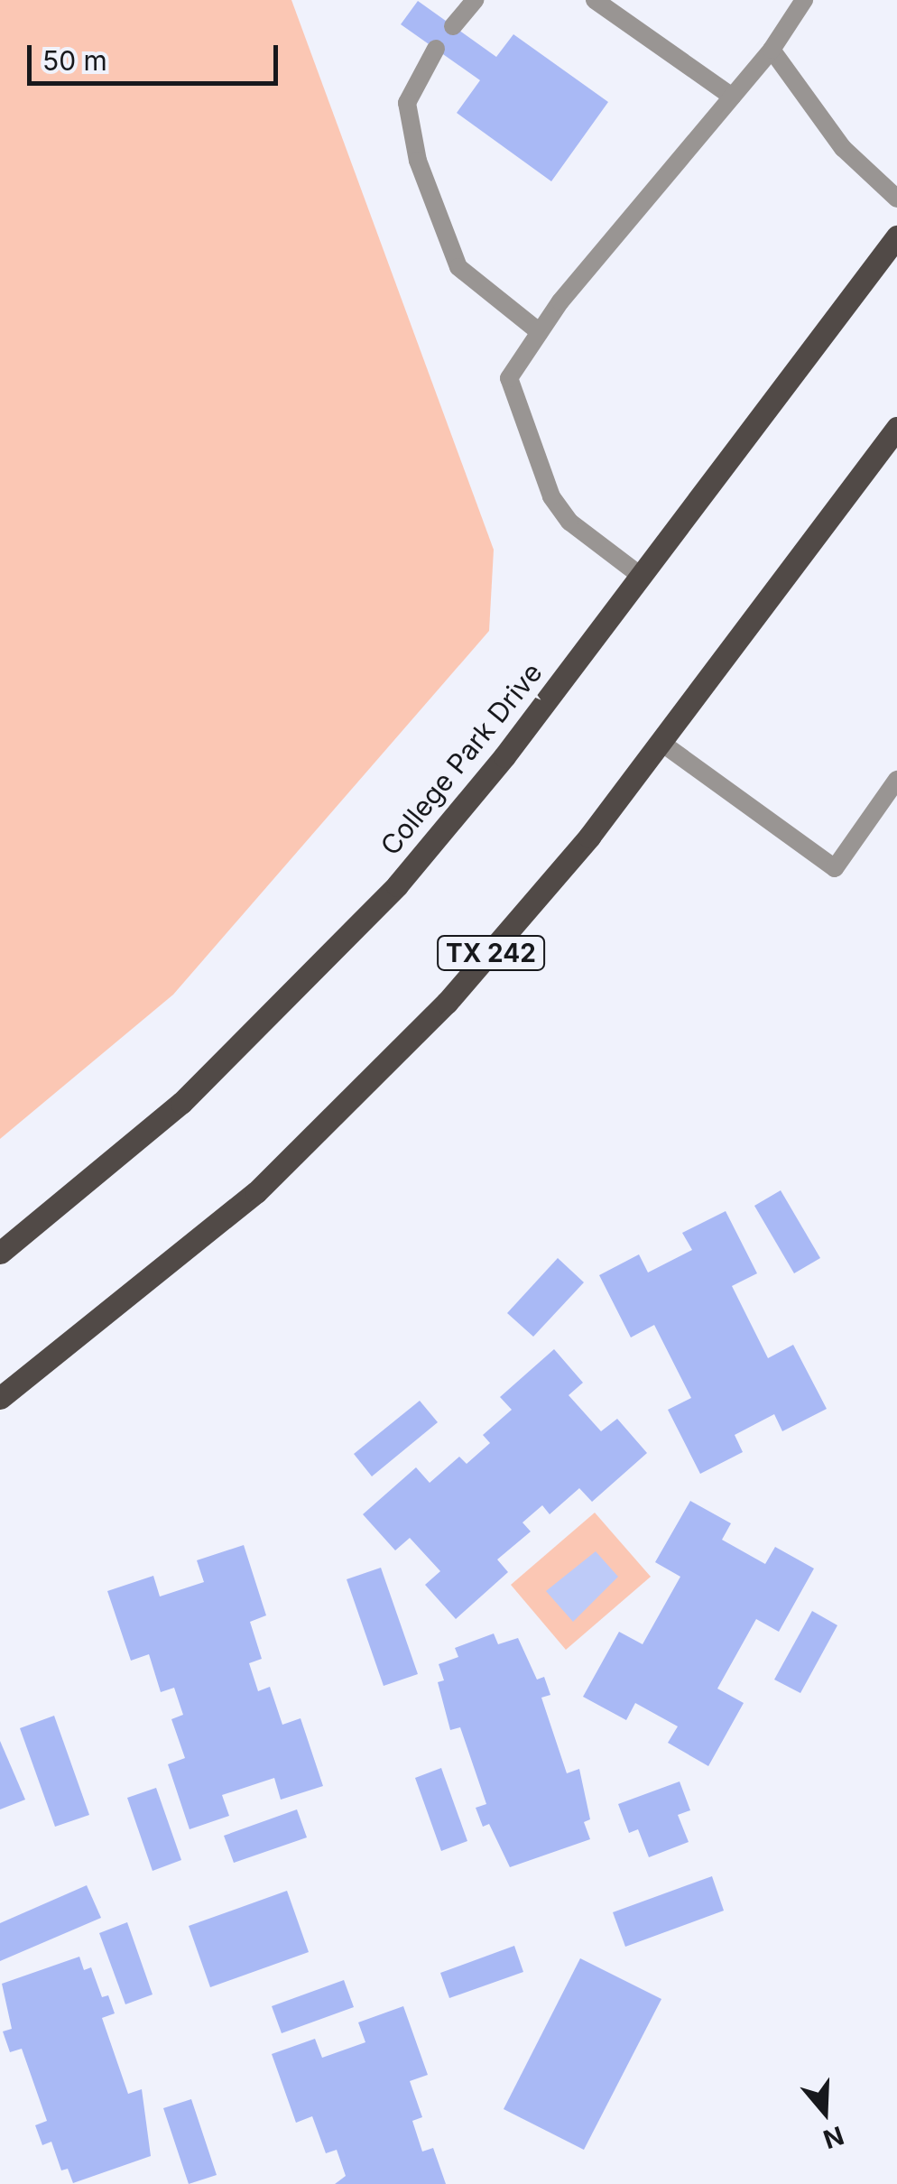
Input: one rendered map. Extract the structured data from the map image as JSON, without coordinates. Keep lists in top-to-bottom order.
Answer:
{
  "streets": {
    "main road": ["College Park Drive", "TX 242"]
  },
  "scale_bar": "50 m",
  "north": "bottom"
}
